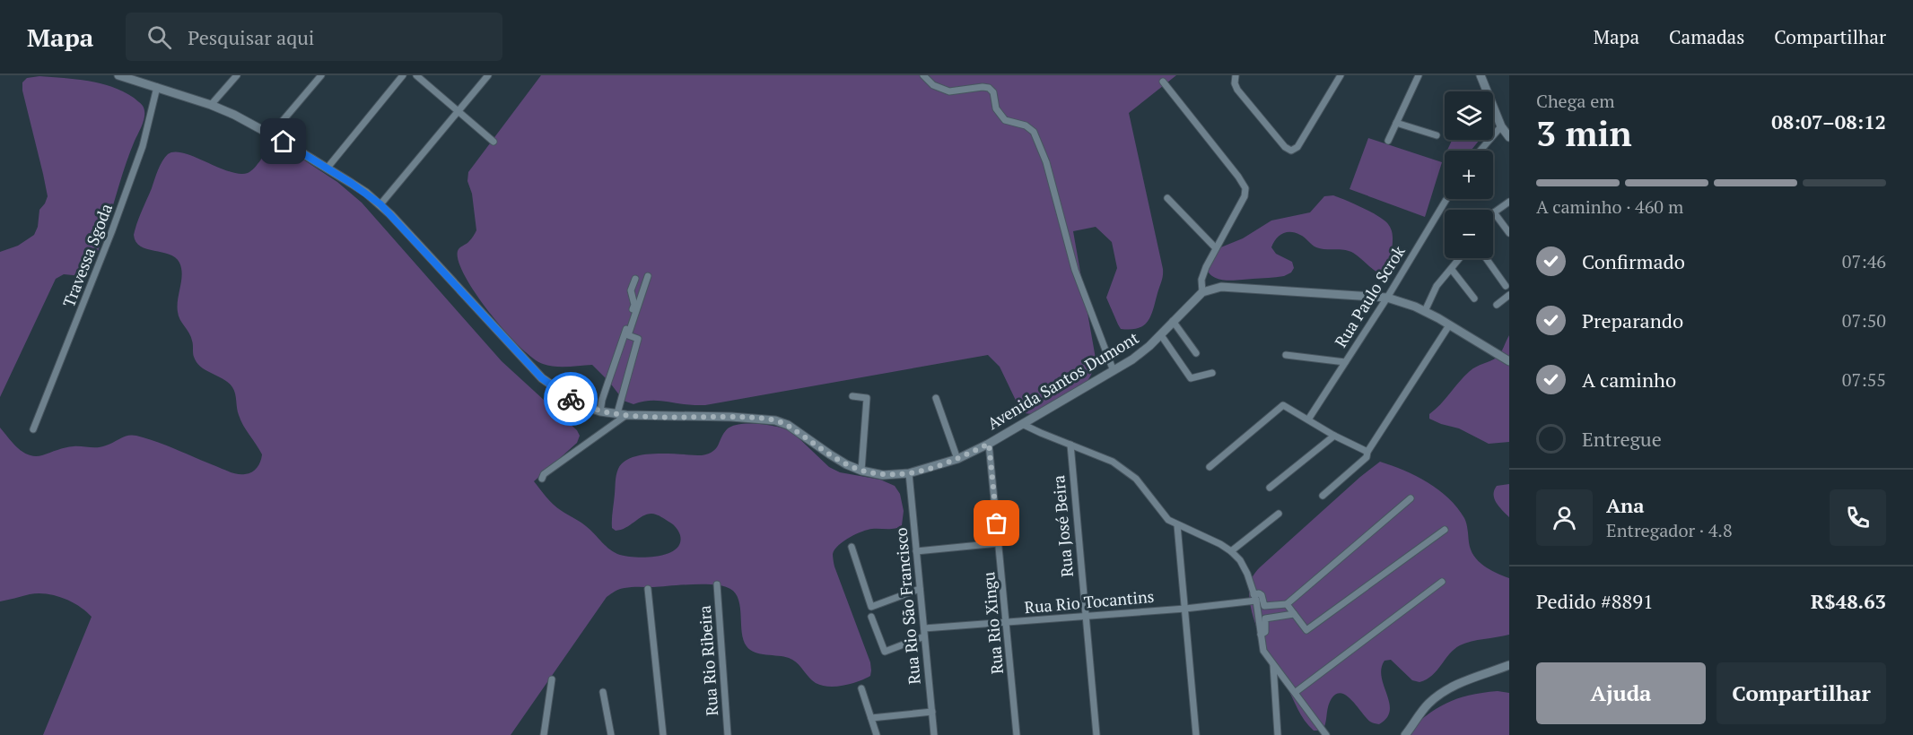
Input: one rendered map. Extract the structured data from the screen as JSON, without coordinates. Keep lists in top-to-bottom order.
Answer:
{
  "streets": {
    "street": [
      "Travessa Sgoda",
      "Rua Paulo Scrok",
      "Avenida Santos Dumont",
      "Rua José Beira",
      "Rua Rio Tocantins",
      "Rua Rio São Francisco",
      "Rua Rio Xingu",
      "Rua Rio Ribeira"
    ]
  },
  "crossings": [
    ["Travessa Sgoda", "Avenida Santos Dumont"],
    ["Avenida Santos Dumont", "Rua Rio São Francisco"],
    ["Avenida Santos Dumont", "Rua Rio Xingu"],
    ["Rua José Beira", "Rua Rio Tocantins"],
    ["Rua Rio Tocantins", "Rua Rio São Francisco"],
    ["Rua Rio Tocantins", "Rua Rio Xingu"]
  ],
  "page": {
    "header": "Mapa",
    "search": "Pesquisar aqui",
    "nav": ["Mapa", "Camadas", "Compartilhar"],
    "heading": ["3 min", "Chega em", "08:07–08:12"],
    "panel": [
      "Ana",
      "Entregador · 4.8",
      "Pedido #8891",
      "R$48.63"
    ],
    "map_buttons": ["+", "−"],
    "bar": "A caminho · 460 m",
    "list": [
      ["Confirmado", "07:46"],
      ["Preparando", "07:50"],
      ["A caminho", "07:55"],
      "Entregue"
    ],
    "buttons": ["Ajuda", "Compartilhar"]
  }
}
